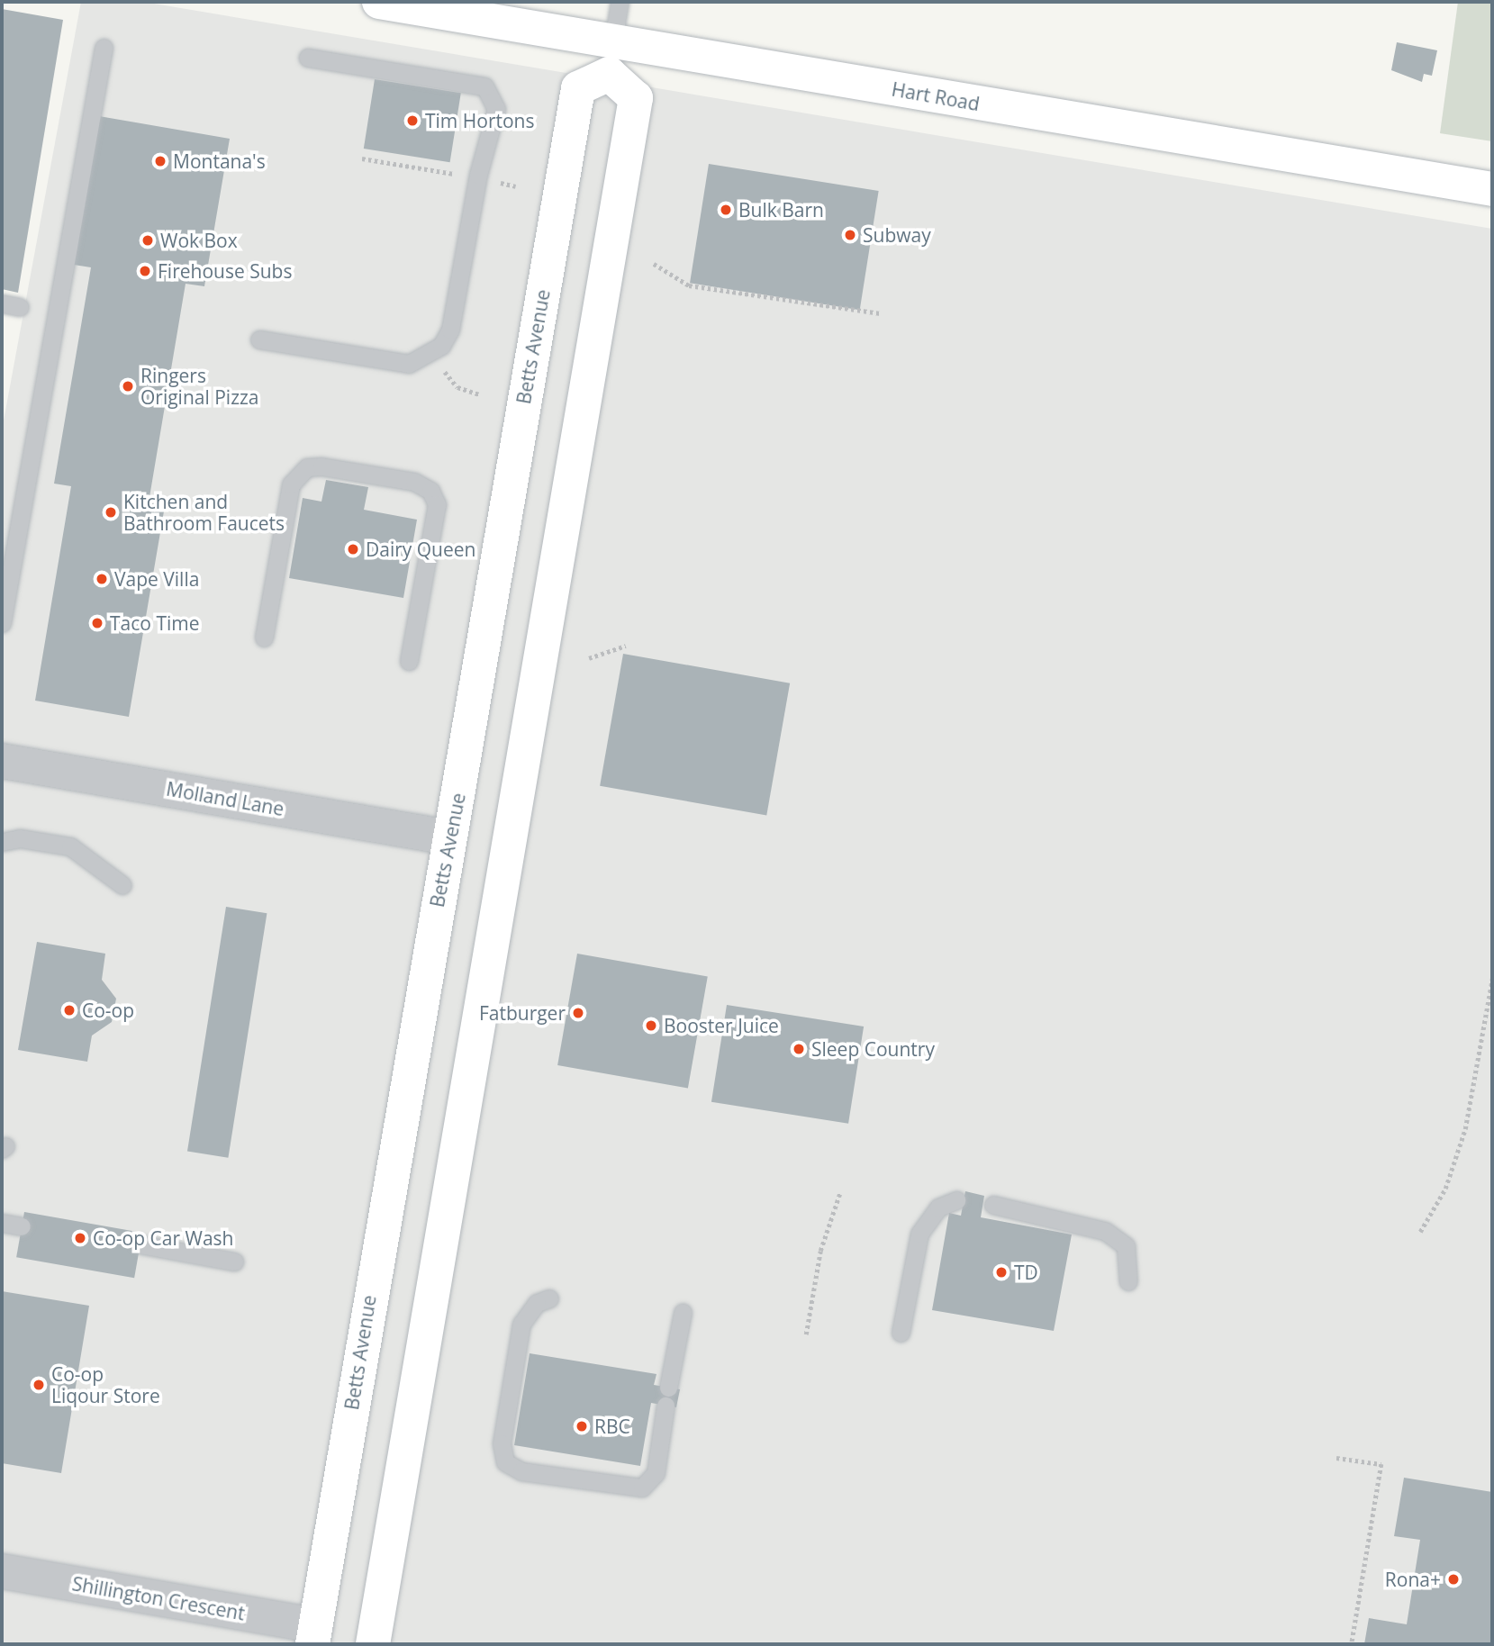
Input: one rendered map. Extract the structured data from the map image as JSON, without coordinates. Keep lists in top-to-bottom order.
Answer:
{
  "streets": {
    "main road": ["Hart Road", "Betts Avenue"],
    "street": ["Molland Lane", "Shillington Crescent"]
  },
  "crossings": [
    ["Betts Avenue", "Molland Lane"],
    ["Betts Avenue", "Shillington Crescent"]
  ],
  "places": [
    "Tim Hortons",
    "Montana's",
    "Bulk Barn",
    "Subway",
    "Wok Box",
    "Firehouse Subs",
    "Ringers Original Pizza",
    "Kitchen and Bathroom Faucets",
    "Dairy Queen",
    "Vape Villa",
    "Taco Time",
    "Co-op",
    "Fatburger",
    "Booster Juice",
    "Sleep Country",
    "Co-op Car Wash",
    "TD",
    "Co-op Liqour Store",
    "RBC",
    "Rona+"
  ]
}
